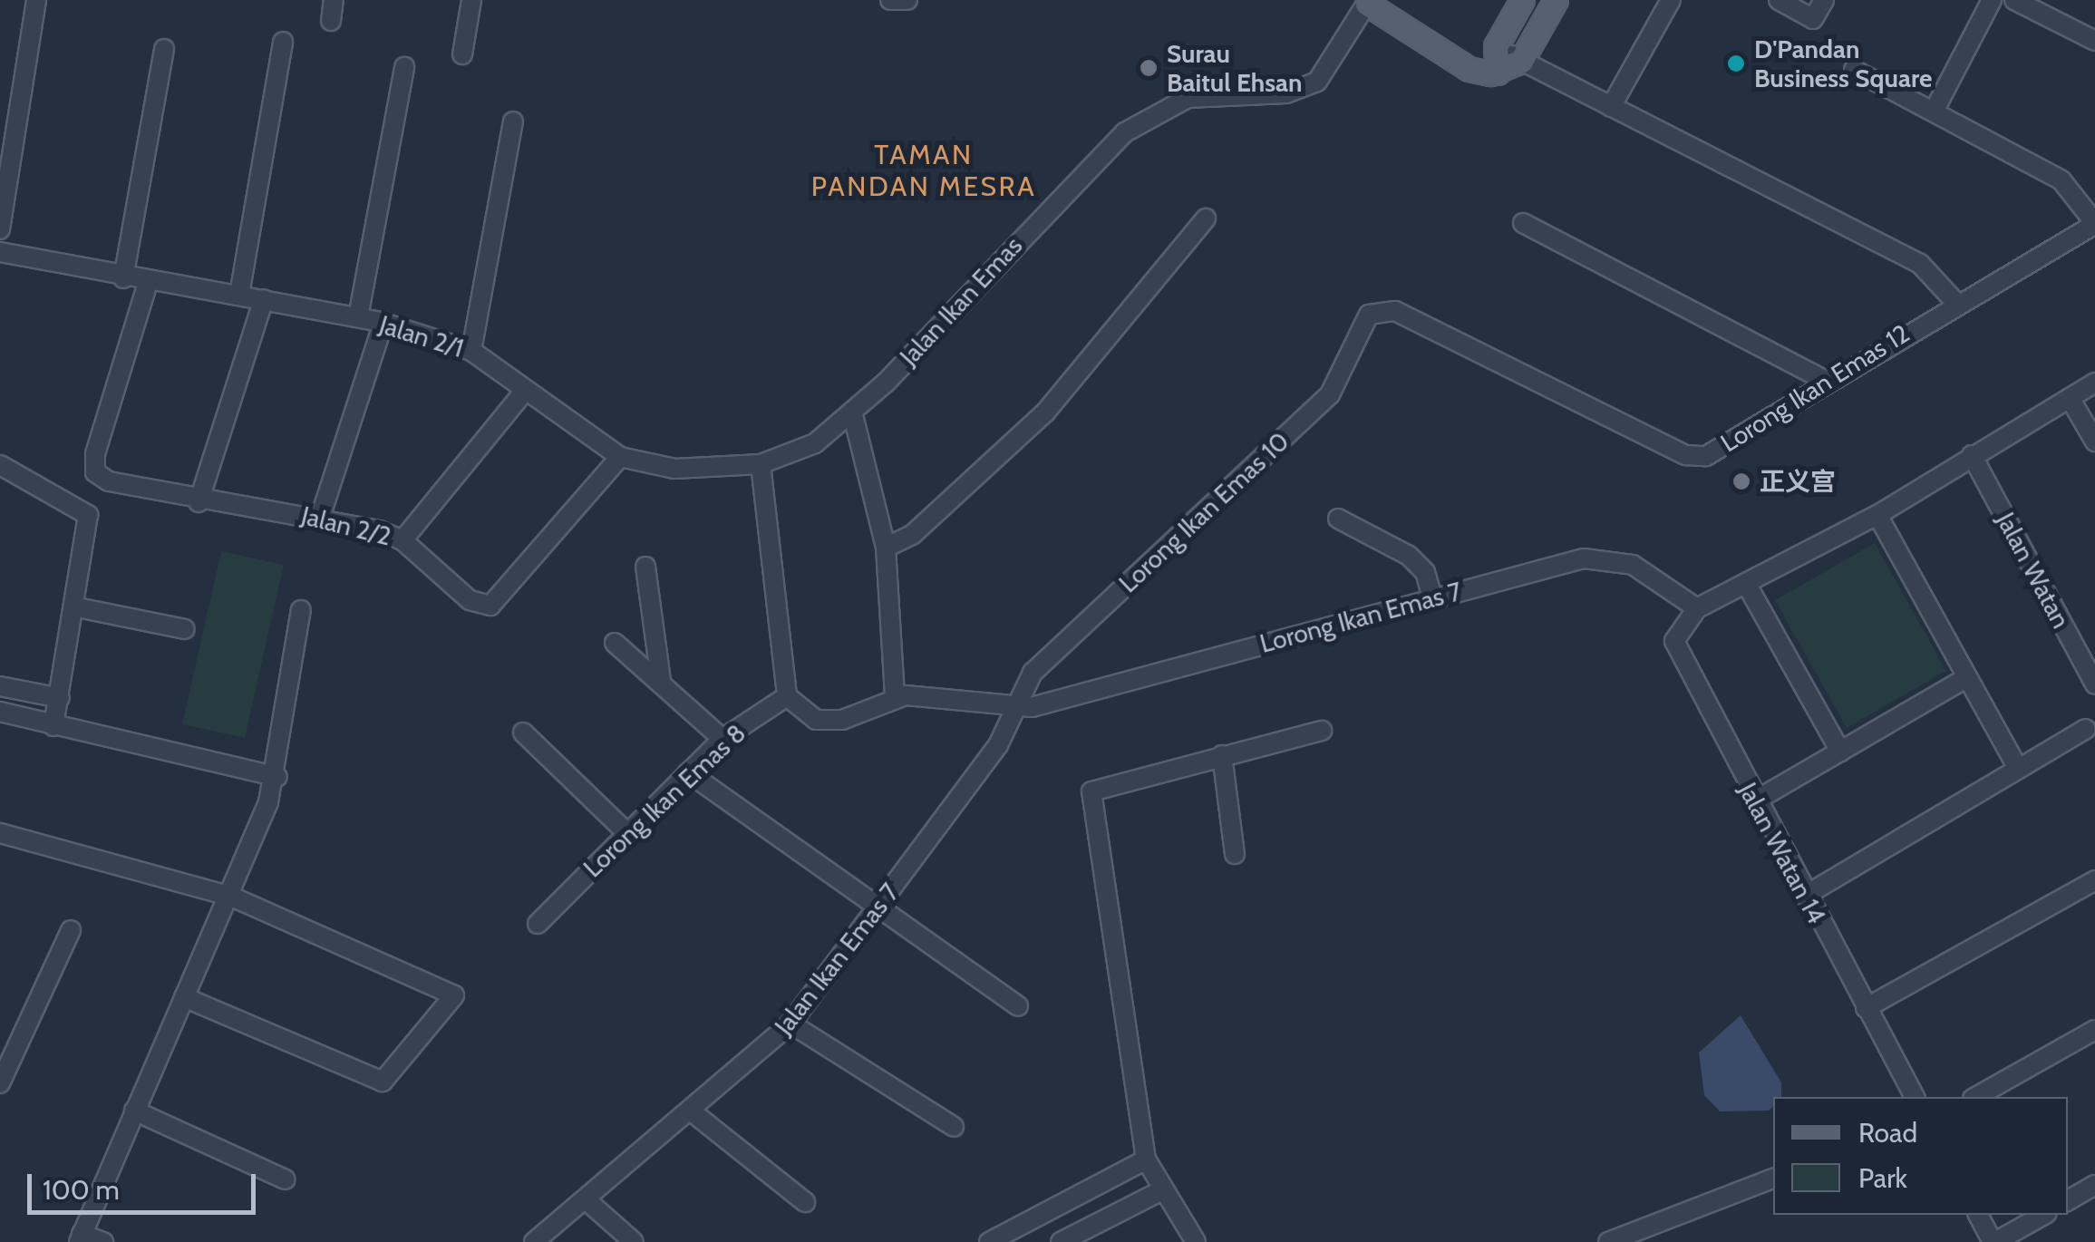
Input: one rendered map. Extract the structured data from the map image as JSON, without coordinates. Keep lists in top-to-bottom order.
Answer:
{
  "streets": {
    "street": [
      "Jalan Ikan Emas",
      "Jalan 2/1",
      "Lorong Ikan Emas 12",
      "Lorong Ikan Emas 10",
      "Jalan 2/2",
      "Jalan Watan",
      "Lorong Ikan Emas 7",
      "Lorong Ikan Emas 8",
      "Jalan Watan 14",
      "Jalan Ikan Emas 7"
    ]
  },
  "crossings": [
    ["Jalan Ikan Emas", "Jalan 2/1"],
    ["Jalan 2/1", "Jalan 2/2"],
    ["Lorong Ikan Emas 12", "Lorong Ikan Emas 10"],
    ["Lorong Ikan Emas 10", "Lorong Ikan Emas 7"],
    ["Lorong Ikan Emas 10", "Jalan Ikan Emas 7"],
    ["Lorong Ikan Emas 7", "Jalan Watan 14"],
    ["Lorong Ikan Emas 7", "Jalan Ikan Emas 7"]
  ],
  "districts": ["TAMAN PANDAN MESRA"],
  "places": ["D'Pandan Business Square", "Surau Baitul Ehsan", "正义宫"],
  "legend": ["Road", "Park"],
  "scale_bar": "100 m"
}
